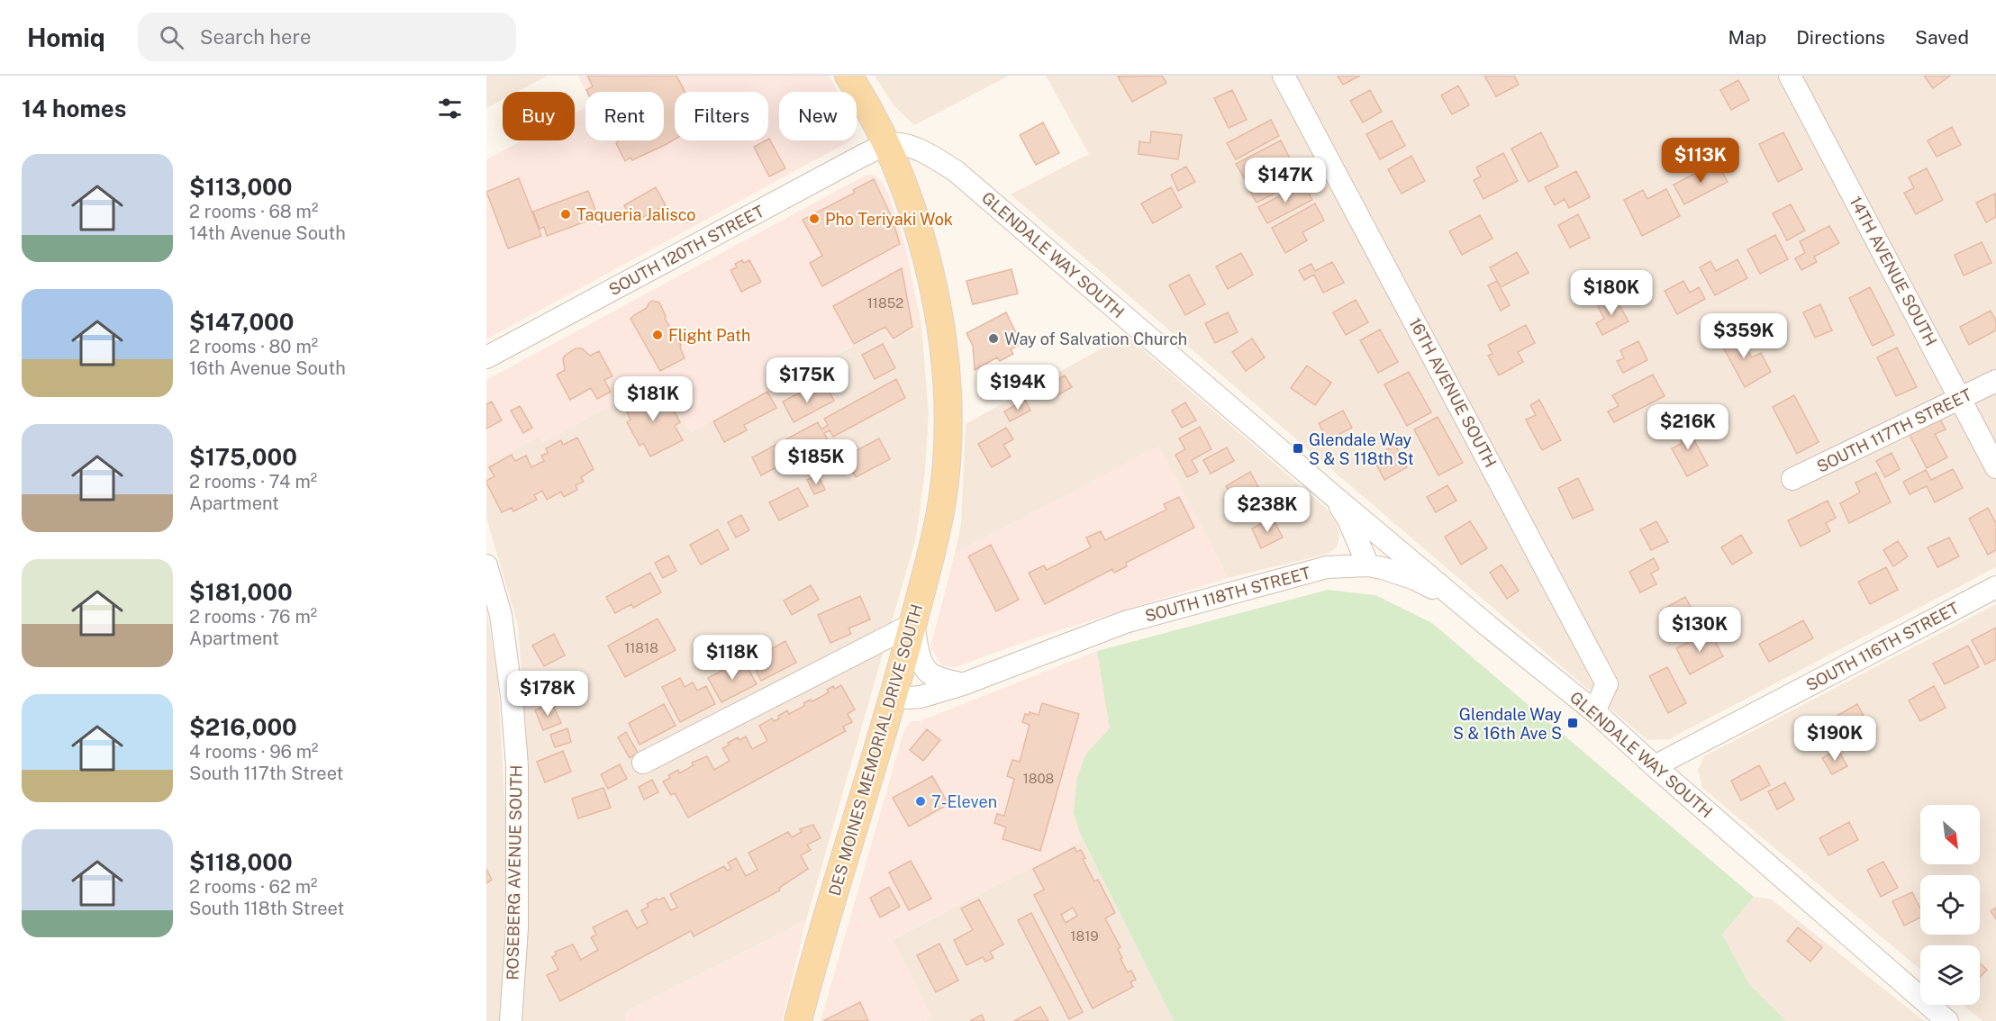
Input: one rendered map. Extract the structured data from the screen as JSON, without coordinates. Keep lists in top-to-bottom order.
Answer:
{
  "streets": {
    "main road": ["DES MOINES MEMORIAL DRIVE SOUTH"],
    "street": [
      "SOUTH 120TH STREET",
      "GLENDALE WAY SOUTH",
      "14TH AVENUE SOUTH",
      "16TH AVENUE SOUTH",
      "SOUTH 117TH STREET",
      "SOUTH 118TH STREET",
      "SOUTH 116TH STREET",
      "ROSEBERG AVENUE SOUTH"
    ]
  },
  "crossings": [
    ["SOUTH 120TH STREET", "GLENDALE WAY SOUTH"],
    ["SOUTH 120TH STREET", "DES MOINES MEMORIAL DRIVE SOUTH"],
    ["GLENDALE WAY SOUTH", "16TH AVENUE SOUTH"],
    ["GLENDALE WAY SOUTH", "SOUTH 118TH STREET"],
    ["GLENDALE WAY SOUTH", "SOUTH 116TH STREET"],
    ["GLENDALE WAY SOUTH", "DES MOINES MEMORIAL DRIVE SOUTH"],
    ["14TH AVENUE SOUTH", "SOUTH 117TH STREET"],
    ["SOUTH 118TH STREET", "DES MOINES MEMORIAL DRIVE SOUTH"]
  ],
  "places": {
    "other": [
      "Taqueria Jalisco",
      "Pho Teriyaki Wok",
      "Flight Path",
      "Way of Salvation Church",
      "7-Eleven"
    ],
    "transit": ["Glendale Way S & S 118th St", "Glendale Way S & 16th Ave S"]
  },
  "house_numbers": [
    "11852",
    "11818",
    "1808",
    "1819"
  ],
  "north": "bottom right",
  "page": {
    "header": "Homiq",
    "search": "Search here",
    "nav": ["Map", "Directions", "Saved"],
    "heading": "14 homes",
    "chip": [
      "Buy",
      "Rent",
      "Filters",
      "New"
    ],
    "price": [
      "$113K",
      "$147K",
      "$180K",
      "$359K",
      "$175K",
      "$194K",
      "$181K",
      "$216K",
      "$185K",
      "$238K",
      "$130K",
      "$118K",
      "$178K",
      "$190K"
    ],
    "list": [
      {
        "name": "$113,000",
        "note": "2 rooms · 68 m² · 14th Avenue South"
      },
      {
        "name": "$147,000",
        "note": "2 rooms · 80 m² · 16th Avenue South"
      },
      {
        "name": "$175,000",
        "note": "2 rooms · 74 m² · Apartment"
      },
      {
        "name": "$181,000",
        "note": "2 rooms · 76 m² · Apartment"
      },
      {
        "name": "$216,000",
        "note": "4 rooms · 96 m² · South 117th Street"
      },
      {
        "name": "$118,000",
        "note": "2 rooms · 62 m² · South 118th Street"
      }
    ]
  }
}
